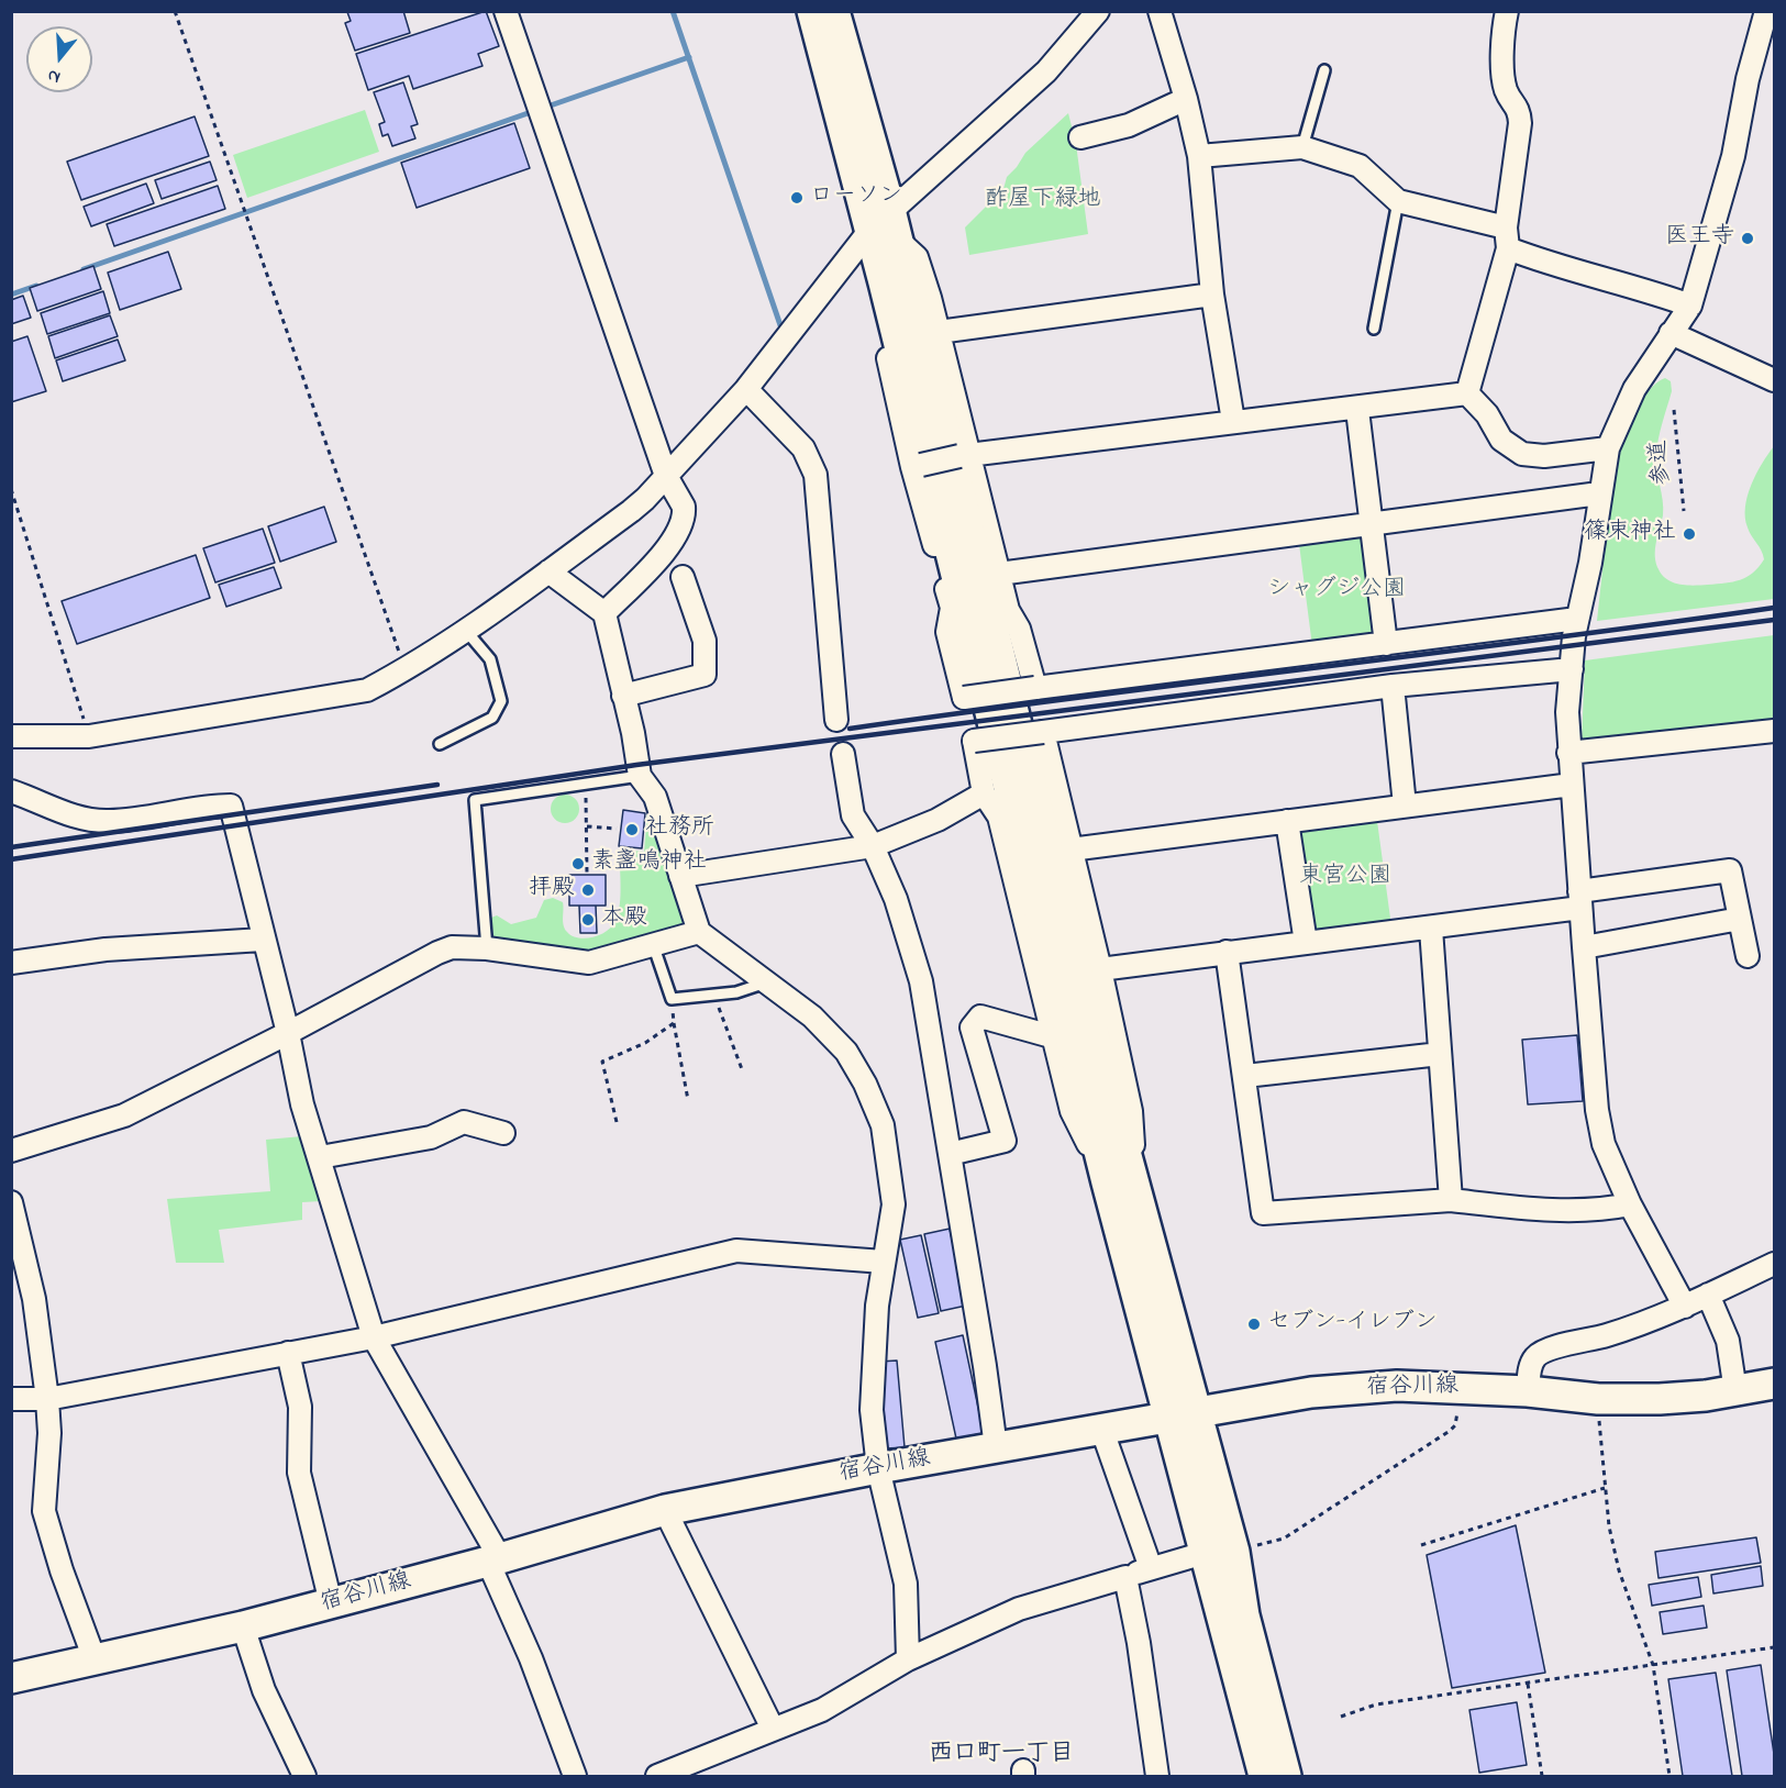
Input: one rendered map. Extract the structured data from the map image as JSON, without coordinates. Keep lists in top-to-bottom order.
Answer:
{
  "streets": {
    "street": ["宿谷川線"],
    "path": ["参道"]
  },
  "districts": ["西口町一丁目"],
  "parks": ["酢屋下緑地", "シャグジ公園", "東宮公園"],
  "places": [
    "ローソン",
    "医王寺",
    "篠束神社",
    "社務所",
    "素盞鳴神社",
    "拝殿",
    "本殿",
    "セブン-イレブン"
  ],
  "north": "bottom"
}
